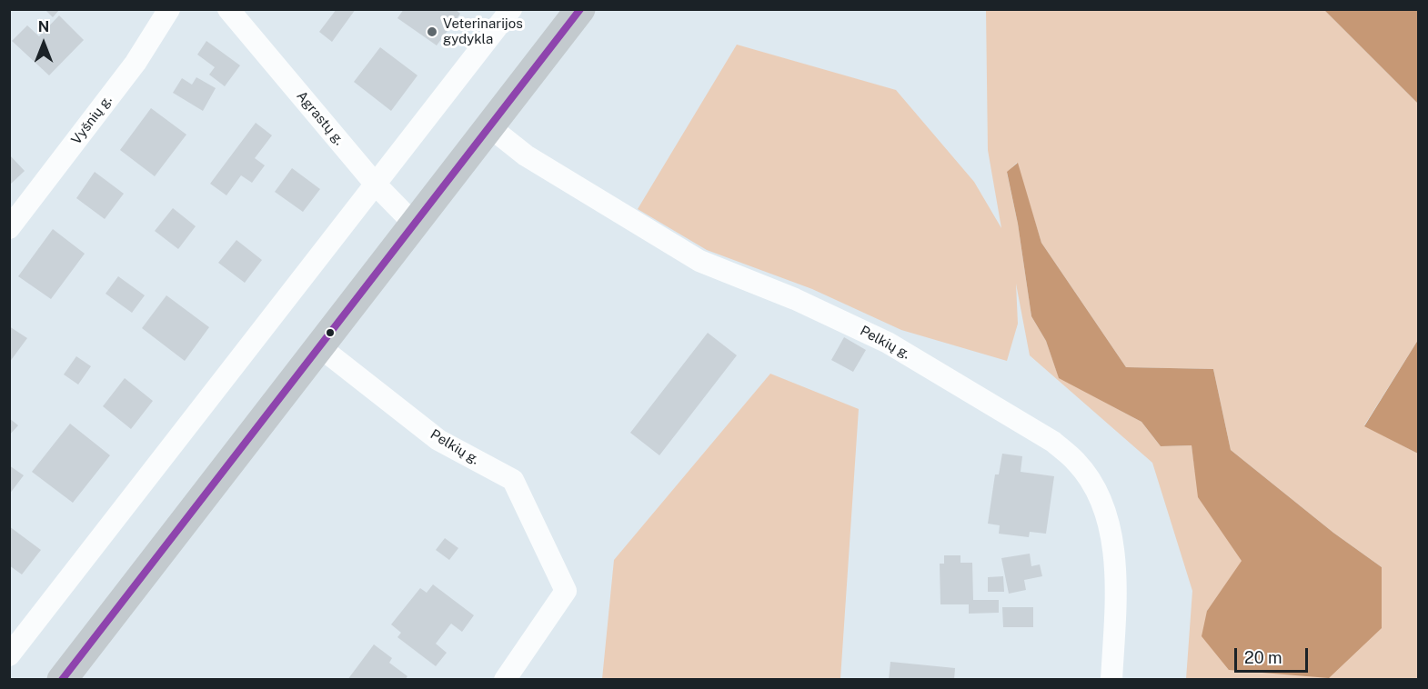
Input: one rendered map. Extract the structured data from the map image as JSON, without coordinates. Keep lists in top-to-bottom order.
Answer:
{
  "streets": {
    "street": ["Agrastų g.", "Vyšnių g.", "Pelkių g."]
  },
  "places": ["Veterinarijos gydykla"],
  "scale_bar": "20 m",
  "north": "top"
}
